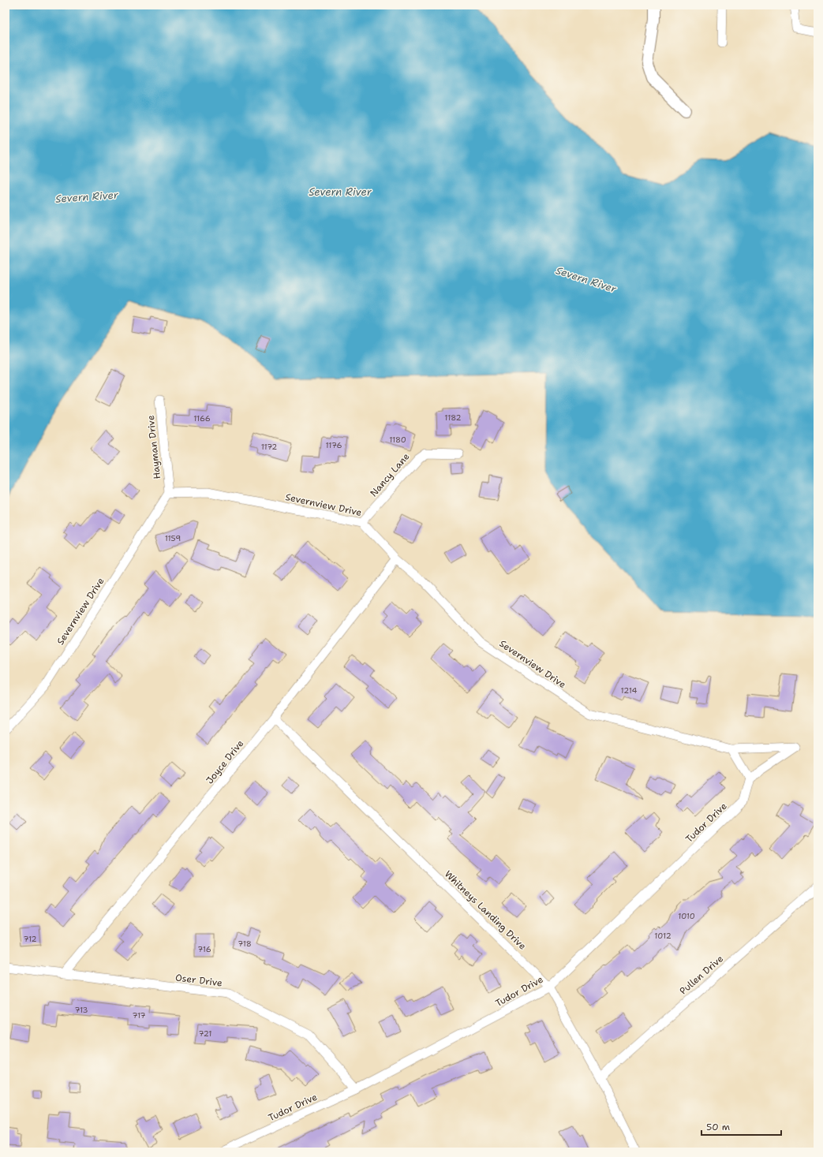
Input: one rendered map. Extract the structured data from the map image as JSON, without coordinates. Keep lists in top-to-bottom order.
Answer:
{
  "streets": {
    "street": [
      "Hayman Drive",
      "Nancy Lane",
      "Severnview Drive",
      "Joyce Drive",
      "Tudor Drive",
      "Whitneys Landing Drive",
      "Pullen Drive",
      "Oser Drive"
    ]
  },
  "crossings": [
    ["Hayman Drive", "Severnview Drive"],
    ["Nancy Lane", "Severnview Drive"],
    ["Severnview Drive", "Joyce Drive"],
    ["Severnview Drive", "Tudor Drive"],
    ["Joyce Drive", "Whitneys Landing Drive"],
    ["Joyce Drive", "Oser Drive"],
    ["Tudor Drive", "Whitneys Landing Drive"],
    ["Tudor Drive", "Oser Drive"],
    ["Whitneys Landing Drive", "Pullen Drive"]
  ],
  "water": ["Severn River"],
  "house_numbers": [
    "1182",
    "1166",
    "1180",
    "1176",
    "1172",
    "1159",
    "1214",
    "1010",
    "1012",
    "712",
    "718",
    "716",
    "713",
    "717",
    "721"
  ],
  "scale_bar": "50 m"
}
